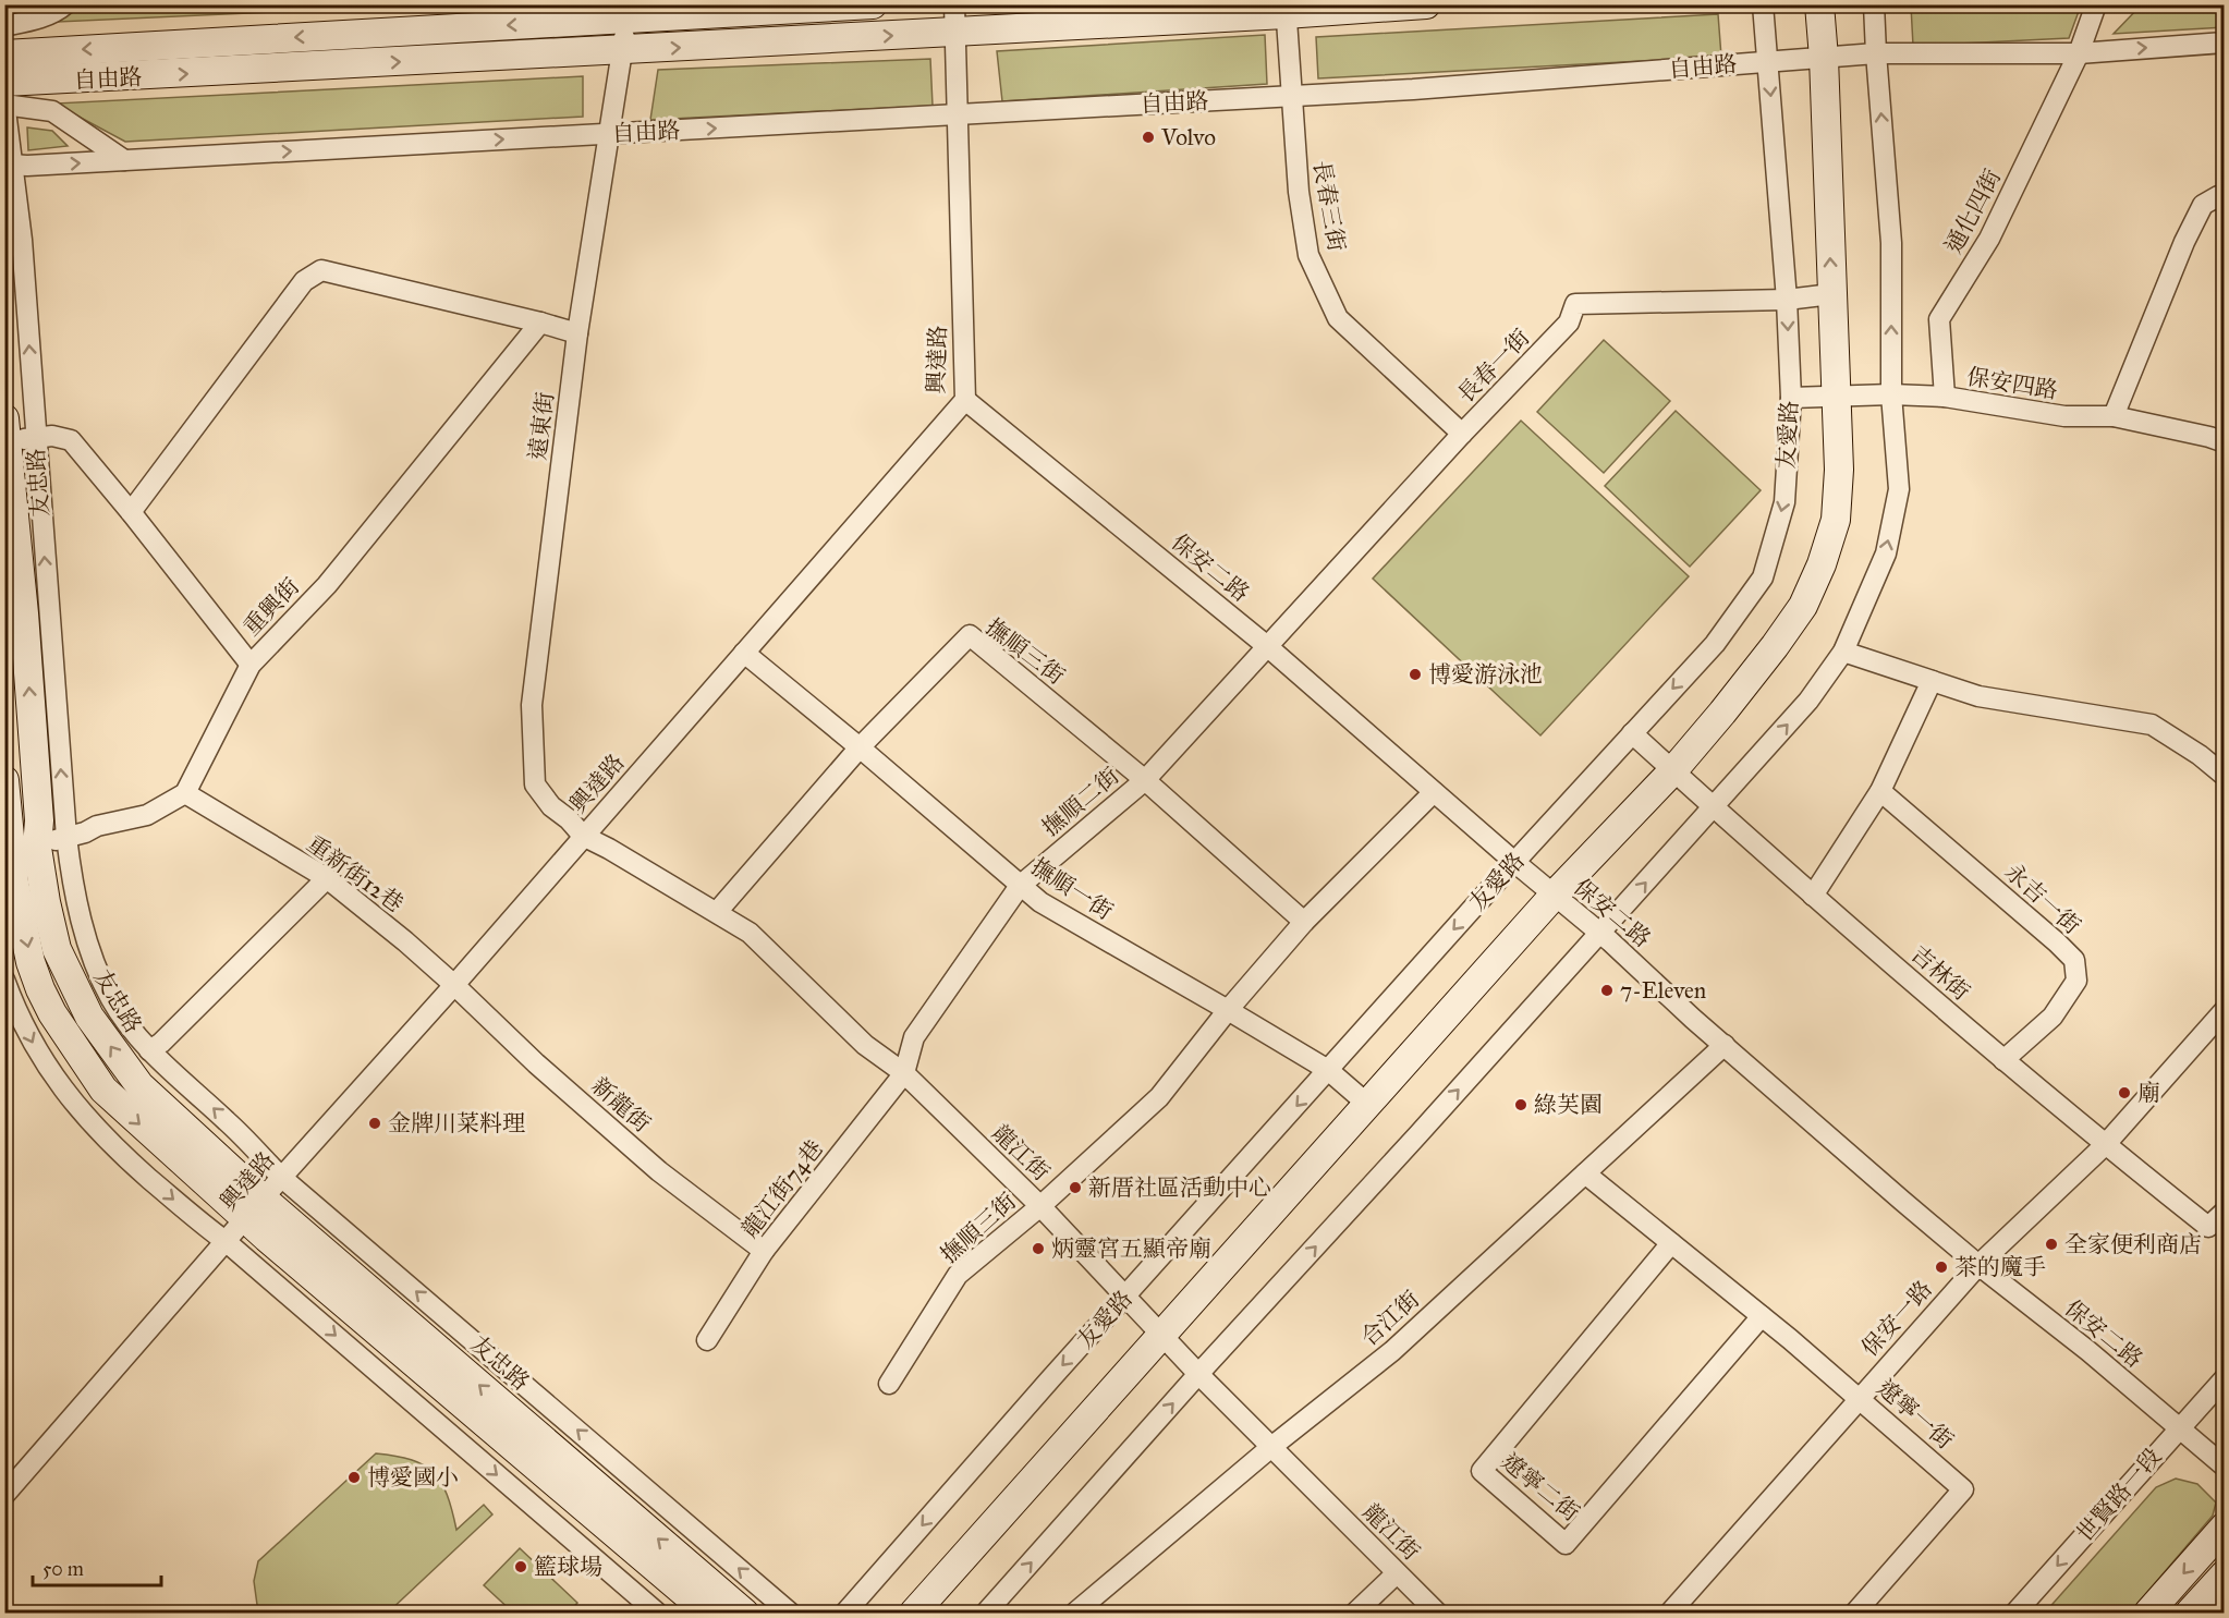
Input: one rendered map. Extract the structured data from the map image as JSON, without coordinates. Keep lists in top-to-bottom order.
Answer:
{
  "streets": {
    "street": [
      "自由路",
      "長春三街",
      "通化四街",
      "興達路",
      "長春一街",
      "保安四路",
      "遠東街",
      "友愛路",
      "友忠路",
      "保安二路",
      "重興街",
      "撫順三街",
      "撫順二街",
      "重新街12巷",
      "撫順一街",
      "永吉一街",
      "吉林街",
      "新龍街",
      "龍江街",
      "龍江街74巷",
      "合江街",
      "保安一路",
      "遼寧一街",
      "遼寧二街",
      "世賢路一段"
    ]
  },
  "crossings": [
    ["自由路", "長春三街"],
    ["自由路", "通化四街"],
    ["自由路", "興達路"],
    ["自由路", "遠東街"],
    ["自由路", "友愛路"],
    ["自由路", "友忠路"],
    ["長春三街", "長春一街"],
    ["通化四街", "保安四路"],
    ["興達路", "遠東街"],
    ["興達路", "友忠路"],
    ["興達路", "保安二路"],
    ["興達路", "重新街12巷"],
    ["興達路", "撫順一街"],
    ["興達路", "新龍街"],
    ["興達路", "龍江街"],
    ["長春一街", "友愛路"],
    ["長春一街", "保安二路"],
    ["長春一街", "撫順二街"],
    ["保安四路", "友愛路"],
    ["遠東街", "龍江街"],
    ["友愛路", "保安二路"],
    ["友愛路", "撫順一街"],
    ["友愛路", "吉林街"],
    ["友愛路", "龍江街"],
    ["保安二路", "撫順三街"],
    ["保安二路", "撫順二街"],
    ["保安二路", "合江街"],
    ["保安二路", "保安一路"],
    ["保安二路", "世賢路一段"],
    ["重興街", "重新街12巷"],
    ["撫順三街", "撫順二街"],
    ["撫順三街", "撫順一街"],
    ["撫順三街", "龍江街"],
    ["撫順二街", "撫順一街"],
    ["撫順二街", "龍江街"],
    ["撫順二街", "龍江街74巷"],
    ["重新街12巷", "新龍街"],
    ["永吉一街", "吉林街"],
    ["吉林街", "保安一路"],
    ["新龍街", "龍江街74巷"],
    ["龍江街", "龍江街74巷"],
    ["龍江街", "合江街"],
    ["合江街", "遼寧一街"],
    ["保安一路", "遼寧一街"],
    ["遼寧一街", "遼寧二街"]
  ],
  "places": [
    "Volvo",
    "博愛游泳池",
    "7-Eleven",
    "廟",
    "綠芙園",
    "金牌川菜料理",
    "新厝社區活動中心",
    "全家便利商店",
    "炳靈宮五顯帝廟",
    "茶的魔手",
    "博愛國小",
    "籃球場"
  ],
  "scale_bar": "50 m"
}
